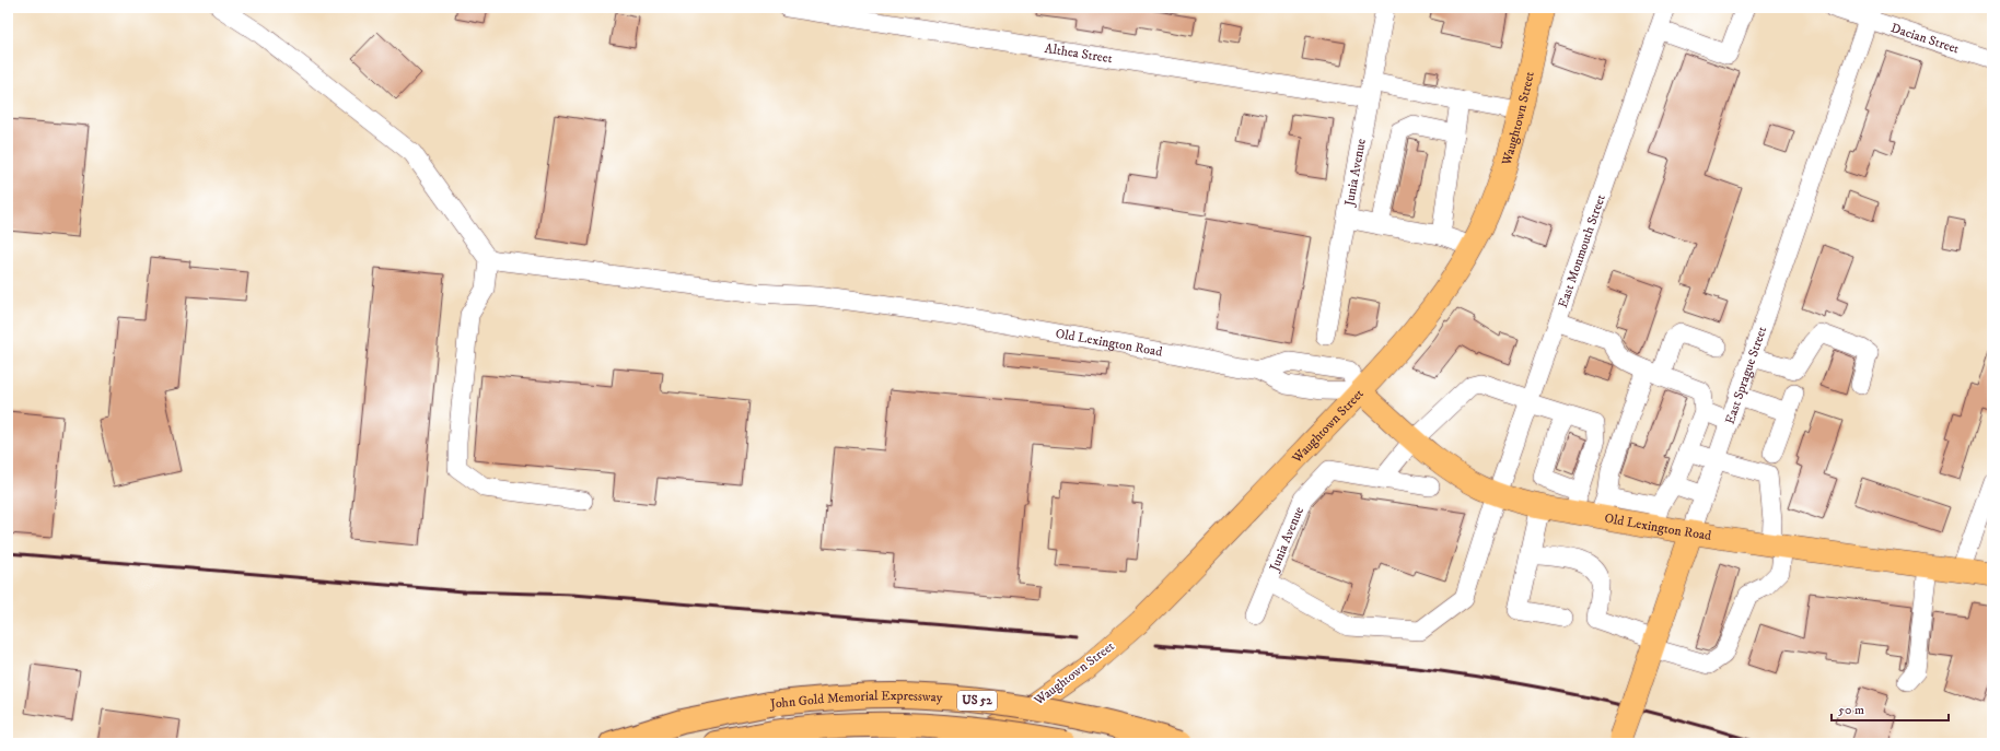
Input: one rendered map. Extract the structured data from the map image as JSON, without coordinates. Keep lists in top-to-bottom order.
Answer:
{
  "streets": {
    "highway": ["US 52", "John Gold Memorial Expressway"],
    "main road": ["Waughtown Street", "Old Lexington Road", "East Sprague Street"],
    "street": [
      "Dacian Street",
      "Althea Street",
      "Junia Avenue",
      "East Monmouth Street"
    ]
  },
  "crossings": [
    ["Dacian Street", "East Sprague Street"],
    ["Althea Street", "Waughtown Street"],
    ["Althea Street", "Junia Avenue"],
    ["Waughtown Street", "Old Lexington Road"],
    ["Junia Avenue", "East Monmouth Street"],
    ["East Monmouth Street", "Old Lexington Road"],
    ["Old Lexington Road", "East Sprague Street"]
  ],
  "scale_bar": "50 m"
}
